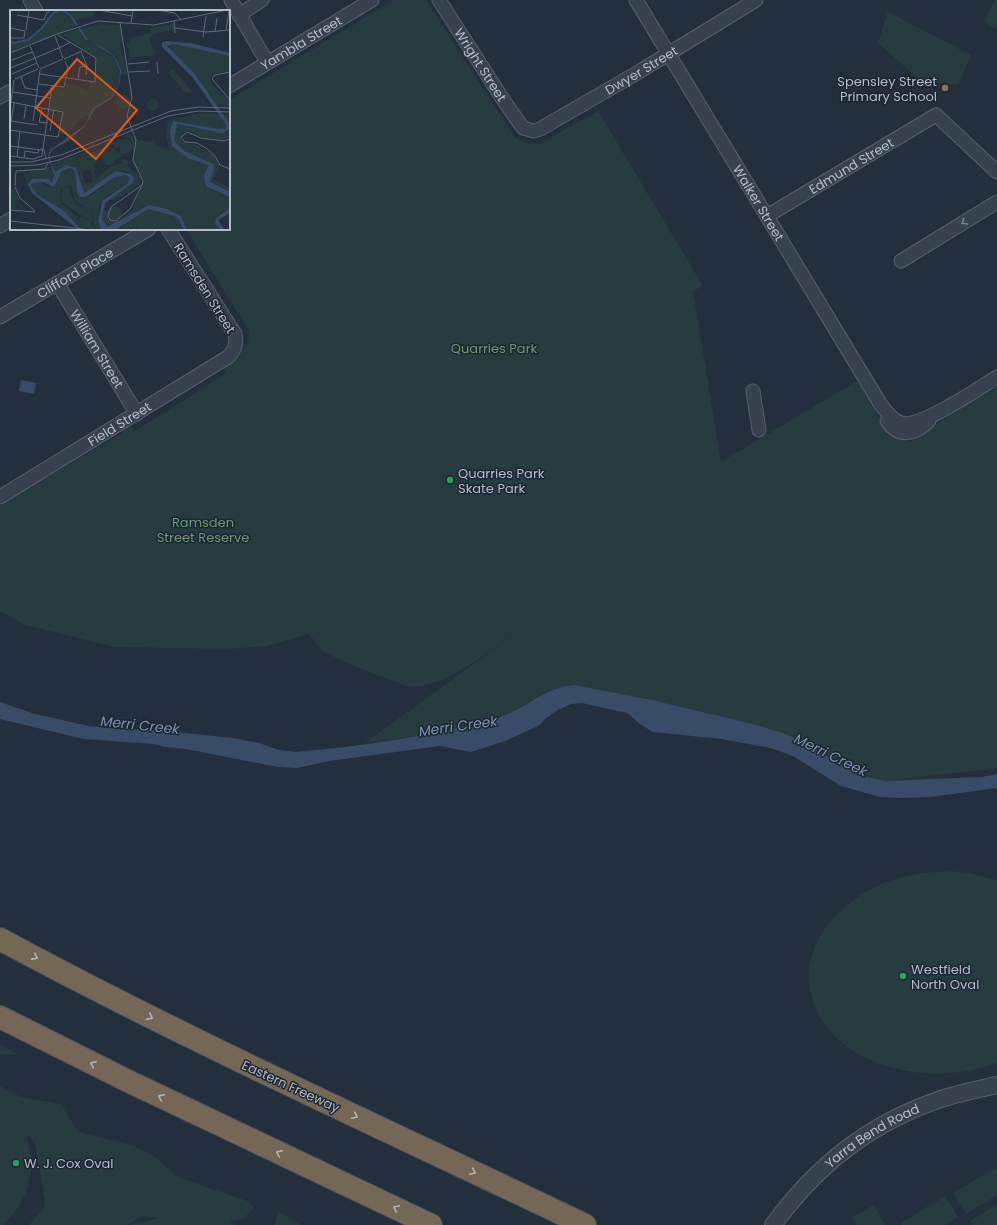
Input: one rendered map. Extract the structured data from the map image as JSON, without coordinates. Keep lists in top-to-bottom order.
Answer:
{
  "streets": {
    "highway": ["Eastern Freeway"],
    "street": [
      "Yambla Street",
      "Wright Street",
      "Dwyer Street",
      "Edmund Street",
      "Walker Street",
      "Clifford Place",
      "Ramsden Street",
      "William Street",
      "Field Street",
      "Yarra Bend Road"
    ]
  },
  "crossings": [
    ["Wright Street", "Dwyer Street"],
    ["Dwyer Street", "Walker Street"],
    ["Edmund Street", "Walker Street"],
    ["Clifford Place", "William Street"],
    ["Ramsden Street", "Field Street"],
    ["William Street", "Field Street"]
  ],
  "water": ["Merri Creek"],
  "parks": ["Quarries Park", "Ramsden Street Reserve"],
  "places": [
    "Spensley Street Primary School",
    "Quarries Park Skate Park",
    "Westfield North Oval",
    "W. J. Cox Oval"
  ]
}
